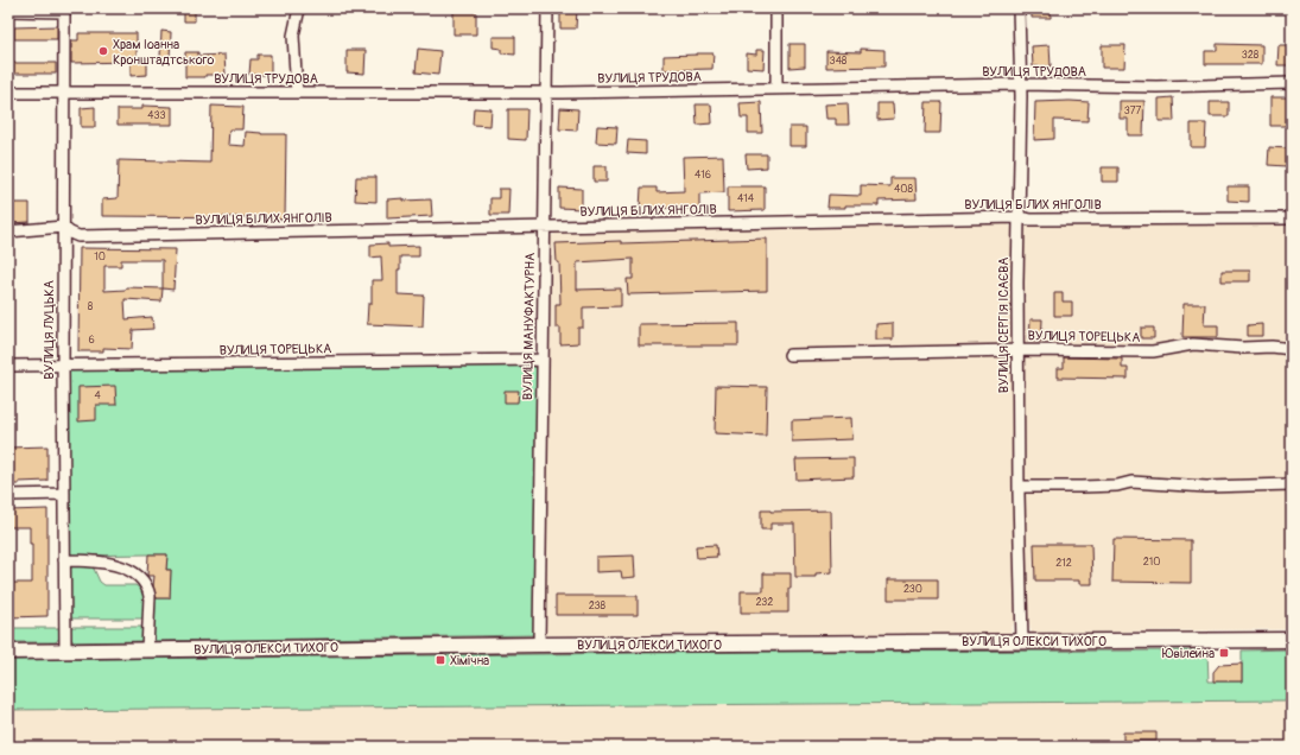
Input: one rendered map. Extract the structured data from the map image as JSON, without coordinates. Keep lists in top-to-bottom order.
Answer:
{
  "streets": {
    "main road": ["ВУЛИЦЯ ОЛЕКСИ ТИХОГО"],
    "street": [
      "ВУЛИЦЯ ТРУДОВА",
      "ВУЛИЦЯ БІЛИХ ЯНГОЛІВ",
      "ВУЛИЦЯ СЕРГІЯ ІСАЄВА",
      "ВУЛИЦЯ МАНУФАКТУРНА",
      "ВУЛИЦЯ ЛУЦЬКА",
      "ВУЛИЦЯ ТОРЕЦЬКА"
    ]
  },
  "crossings": [
    ["ВУЛИЦЯ ТРУДОВА", "ВУЛИЦЯ СЕРГІЯ ІСАЄВА"],
    ["ВУЛИЦЯ ТРУДОВА", "ВУЛИЦЯ МАНУФАКТУРНА"],
    ["ВУЛИЦЯ ТРУДОВА", "ВУЛИЦЯ ЛУЦЬКА"],
    ["ВУЛИЦЯ БІЛИХ ЯНГОЛІВ", "ВУЛИЦЯ СЕРГІЯ ІСАЄВА"],
    ["ВУЛИЦЯ БІЛИХ ЯНГОЛІВ", "ВУЛИЦЯ МАНУФАКТУРНА"],
    ["ВУЛИЦЯ БІЛИХ ЯНГОЛІВ", "ВУЛИЦЯ ЛУЦЬКА"],
    ["ВУЛИЦЯ СЕРГІЯ ІСАЄВА", "ВУЛИЦЯ ТОРЕЦЬКА"],
    ["ВУЛИЦЯ СЕРГІЯ ІСАЄВА", "ВУЛИЦЯ ОЛЕКСИ ТИХОГО"],
    ["ВУЛИЦЯ МАНУФАКТУРНА", "ВУЛИЦЯ ТОРЕЦЬКА"],
    ["ВУЛИЦЯ МАНУФАКТУРНА", "ВУЛИЦЯ ОЛЕКСИ ТИХОГО"],
    ["ВУЛИЦЯ ЛУЦЬКА", "ВУЛИЦЯ ТОРЕЦЬКА"],
    ["ВУЛИЦЯ ЛУЦЬКА", "ВУЛИЦЯ ОЛЕКСИ ТИХОГО"]
  ],
  "places": {
    "other": ["Храм Іоанна Кронштадтського"],
    "transit": ["Ювілейна", "Хімічна"]
  },
  "house_numbers": [
    "328",
    "348",
    "377",
    "433",
    "416",
    "408",
    "414",
    "10",
    "8",
    "6",
    "4",
    "210",
    "212",
    "230",
    "232",
    "238"
  ]
}
